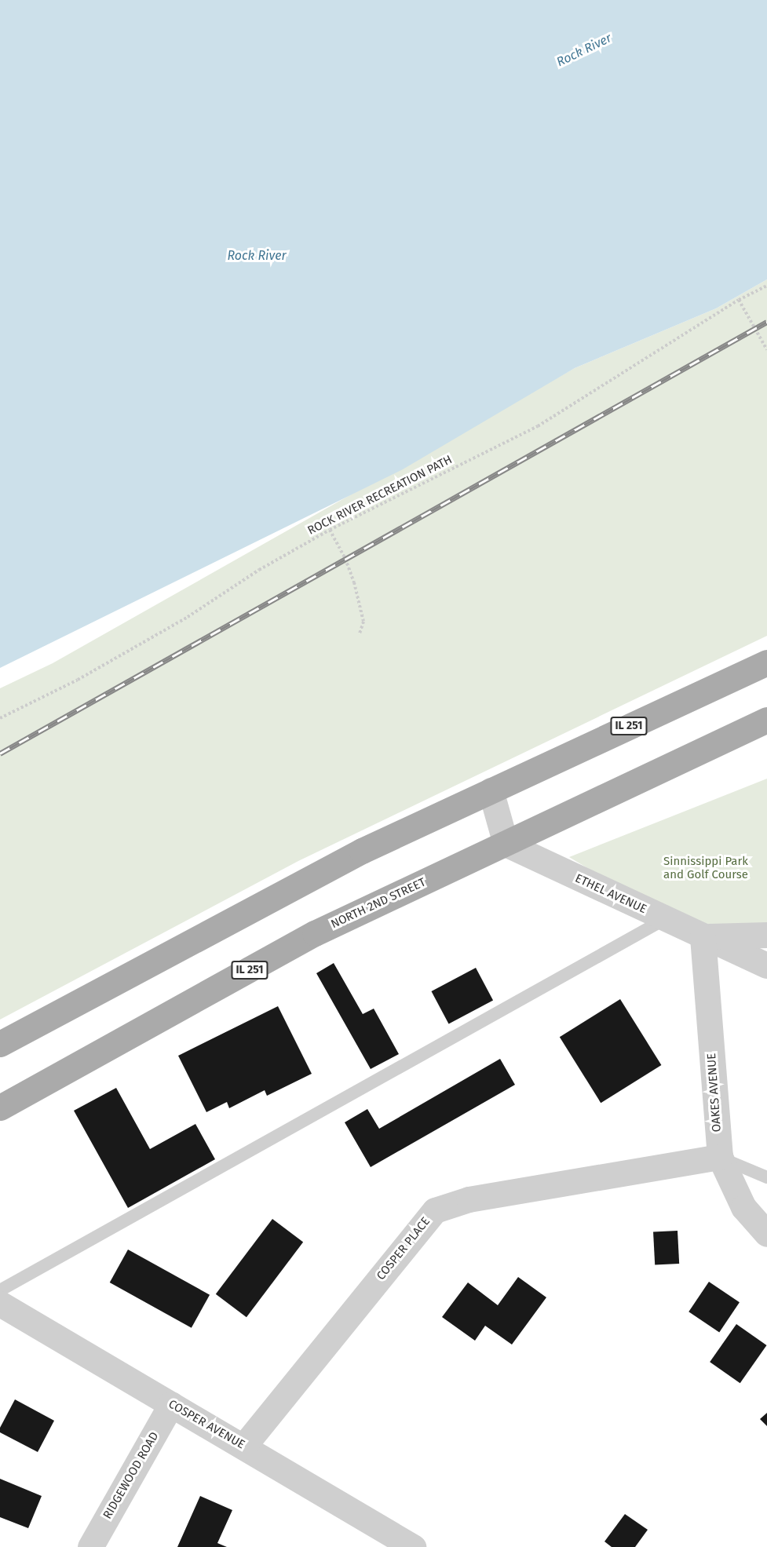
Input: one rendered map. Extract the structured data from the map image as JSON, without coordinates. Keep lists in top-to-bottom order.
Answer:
{
  "streets": {
    "main road": ["IL 251", "NORTH 2ND STREET"],
    "street": [
      "ETHEL AVENUE",
      "OAKES AVENUE",
      "COSPER PLACE",
      "COSPER AVENUE",
      "RIDGEWOOD ROAD"
    ],
    "path": ["ROCK RIVER RECREATION PATH"]
  },
  "crossings": [
    ["ETHEL AVENUE", "NORTH 2ND STREET"],
    ["ETHEL AVENUE", "OAKES AVENUE"],
    ["OAKES AVENUE", "COSPER PLACE"],
    ["COSPER PLACE", "COSPER AVENUE"],
    ["COSPER AVENUE", "RIDGEWOOD ROAD"]
  ],
  "water": ["Rock River"],
  "parks": ["Sinnissippi Park and Golf Course"]
}
